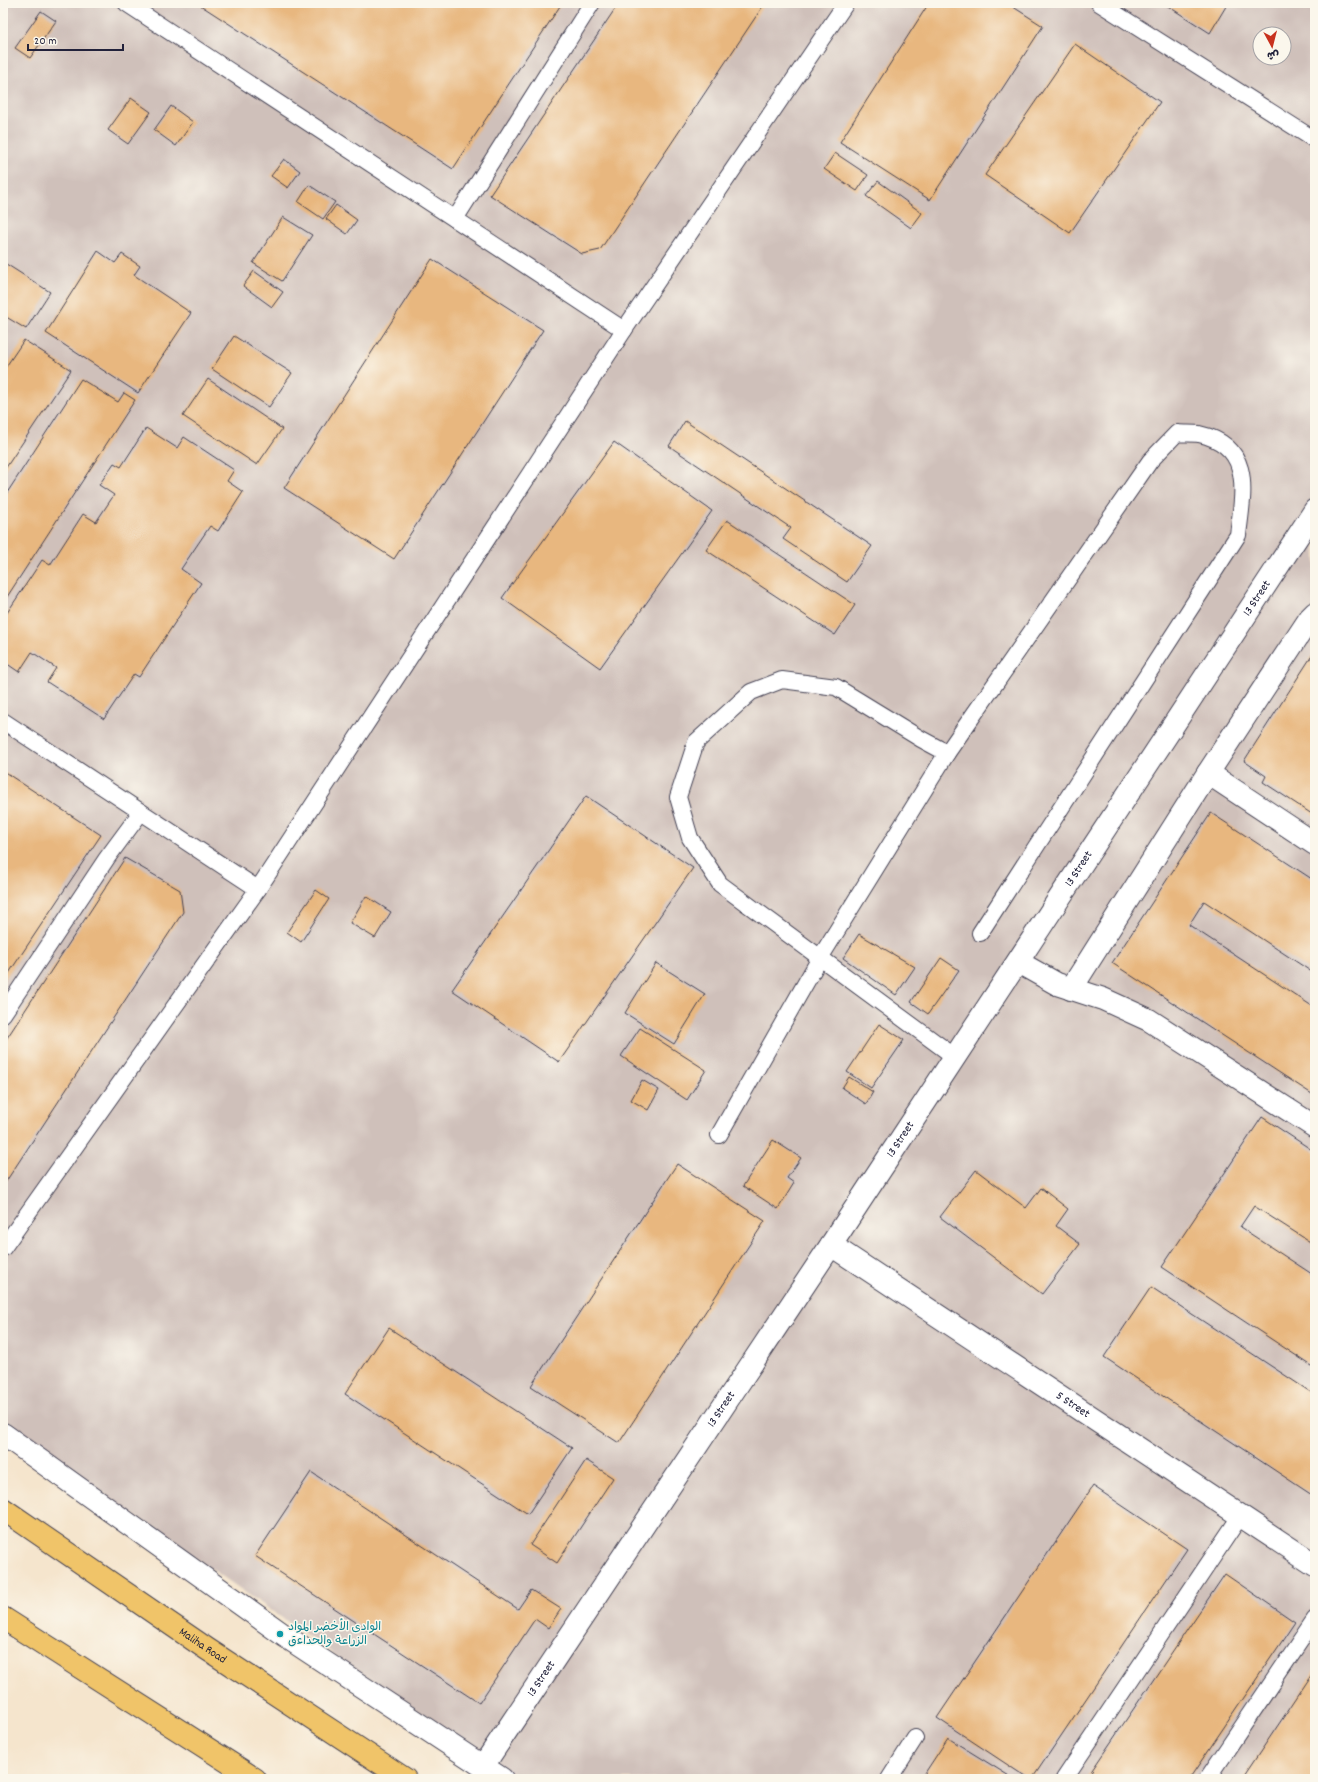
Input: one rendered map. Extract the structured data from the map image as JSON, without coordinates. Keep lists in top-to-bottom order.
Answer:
{
  "streets": {
    "main road": ["Maliha Road"],
    "street": ["13 Street", "5 Street"]
  },
  "crossings": [
    ["13 Street", "5 Street"]
  ],
  "places": ["الوادى الأخضر المواد الزراعة والحداءق"],
  "scale_bar": "20 m",
  "north": "bottom"
}
